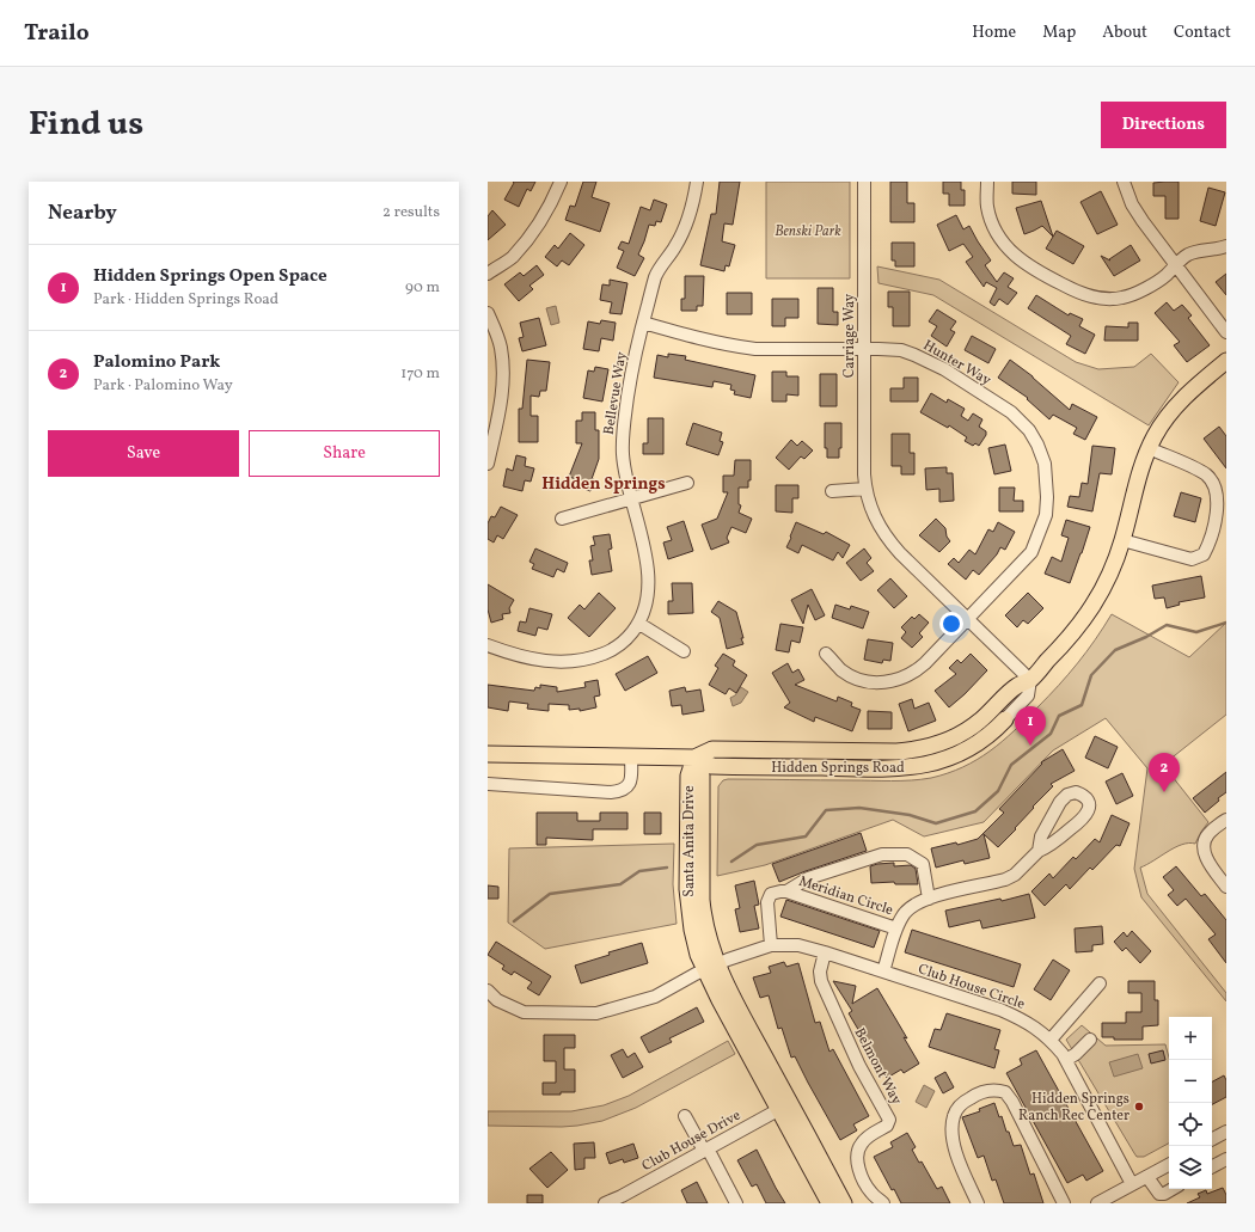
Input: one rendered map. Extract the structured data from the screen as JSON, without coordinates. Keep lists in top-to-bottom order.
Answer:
{
  "streets": {
    "main road": ["Hidden Springs Road", "Santa Anita Drive"],
    "street": [
      "Carriage Way",
      "Hunter Way",
      "Bellevue Way",
      "Meridian Circle",
      "Club House Circle",
      "Belmont Way",
      "Club House Drive"
    ]
  },
  "crossings": [
    ["Carriage Way", "Hunter Way"],
    ["Carriage Way", "Hidden Springs Road"],
    ["Hunter Way", "Bellevue Way"],
    ["Hidden Springs Road", "Santa Anita Drive"],
    ["Santa Anita Drive", "Club House Circle"],
    ["Santa Anita Drive", "Club House Drive"],
    ["Meridian Circle", "Club House Circle"],
    ["Club House Circle", "Belmont Way"]
  ],
  "districts": ["Hidden Springs"],
  "parks": ["Benski Park"],
  "places": ["Hidden Springs Ranch Rec Center"],
  "page": {
    "header": "Trailo",
    "nav": [
      "Home",
      "Map",
      "About",
      "Contact"
    ],
    "title": "Find us",
    "buttons": [
      "Directions",
      ["Save", "Share"]
    ],
    "heading": ["Nearby", "2 results"],
    "list": [
      {
        "mark": "1",
        "name": "Hidden Springs Open Space",
        "note": "Park · Hidden Springs Road",
        "value": "90 m"
      },
      {
        "mark": "2",
        "name": "Palomino Park",
        "note": "Park · Palomino Way",
        "value": "170 m"
      }
    ],
    "pins": ["1", "2"],
    "map_buttons": ["+", "−"]
  }
}
